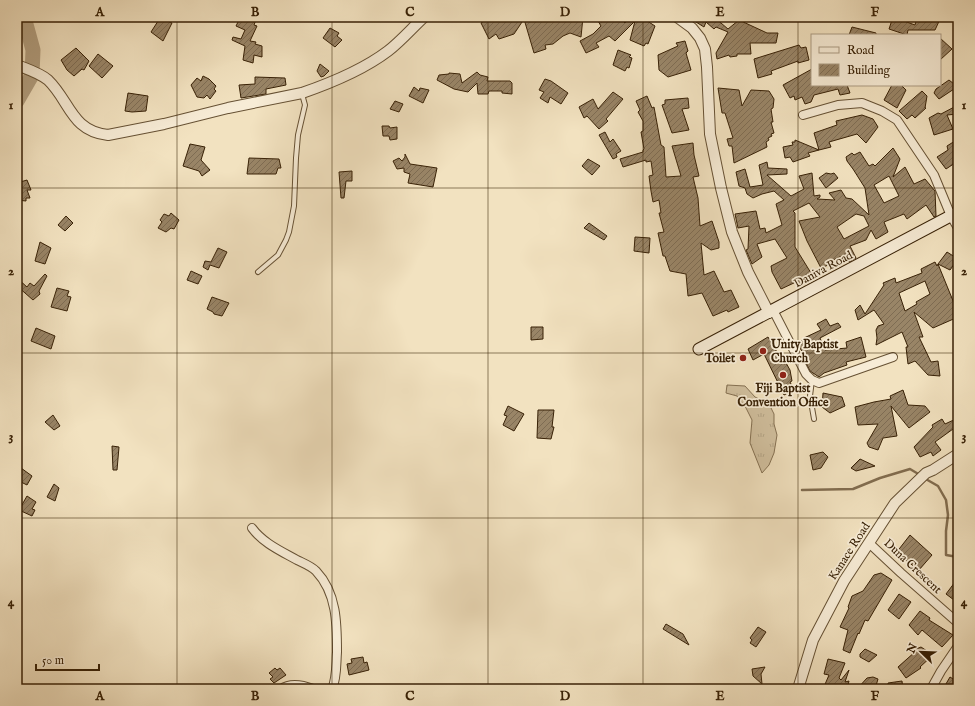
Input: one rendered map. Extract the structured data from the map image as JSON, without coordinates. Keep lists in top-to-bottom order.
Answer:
{
  "streets": {
    "main road": ["Daniva Road"],
    "street": ["Kanace Road", "Duna Crescent"]
  },
  "crossings": [
    ["Kanace Road", "Duna Crescent"]
  ],
  "places": ["Unity Baptist Church", "Toilet", "Fiji Baptist Convention Office"],
  "legend": ["Road", "Building"],
  "scale_bar": "50 m",
  "north": "top left",
  "grid": {
    "columns": [
      "A",
      "B",
      "C",
      "D",
      "E",
      "F"
    ],
    "rows": [
      "1",
      "2",
      "3",
      "4"
    ]
  }
}
